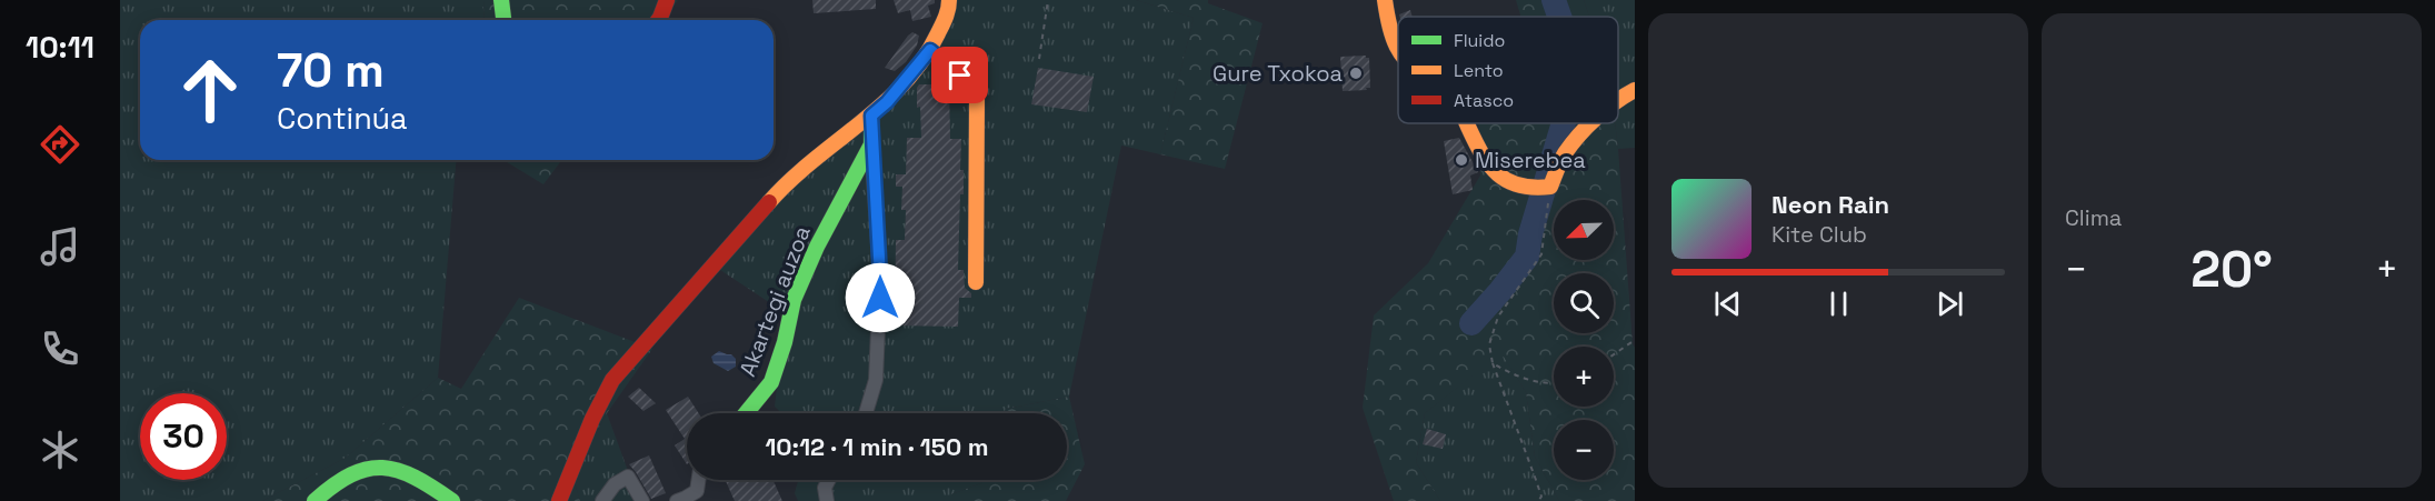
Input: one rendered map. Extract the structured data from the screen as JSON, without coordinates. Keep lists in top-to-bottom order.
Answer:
{
  "streets": {
    "street": ["Akartegi auzoa"]
  },
  "places": ["Gure Txokoa", "Miserebea"],
  "legend": ["Fluido", "Lento", "Atasco"],
  "north": "bottom left",
  "page": {
    "tabs": "10:11",
    "tile": "Clima",
    "turn": ["70 m", "Continúa"],
    "song": ["Neon Rain", "Kite Club"],
    "map_buttons": ["+", "−"],
    "heat": ["−", "20°", "+"],
    "limit": "30",
    "trip": "10:12 · 1 min · 150 m"
  }
}
